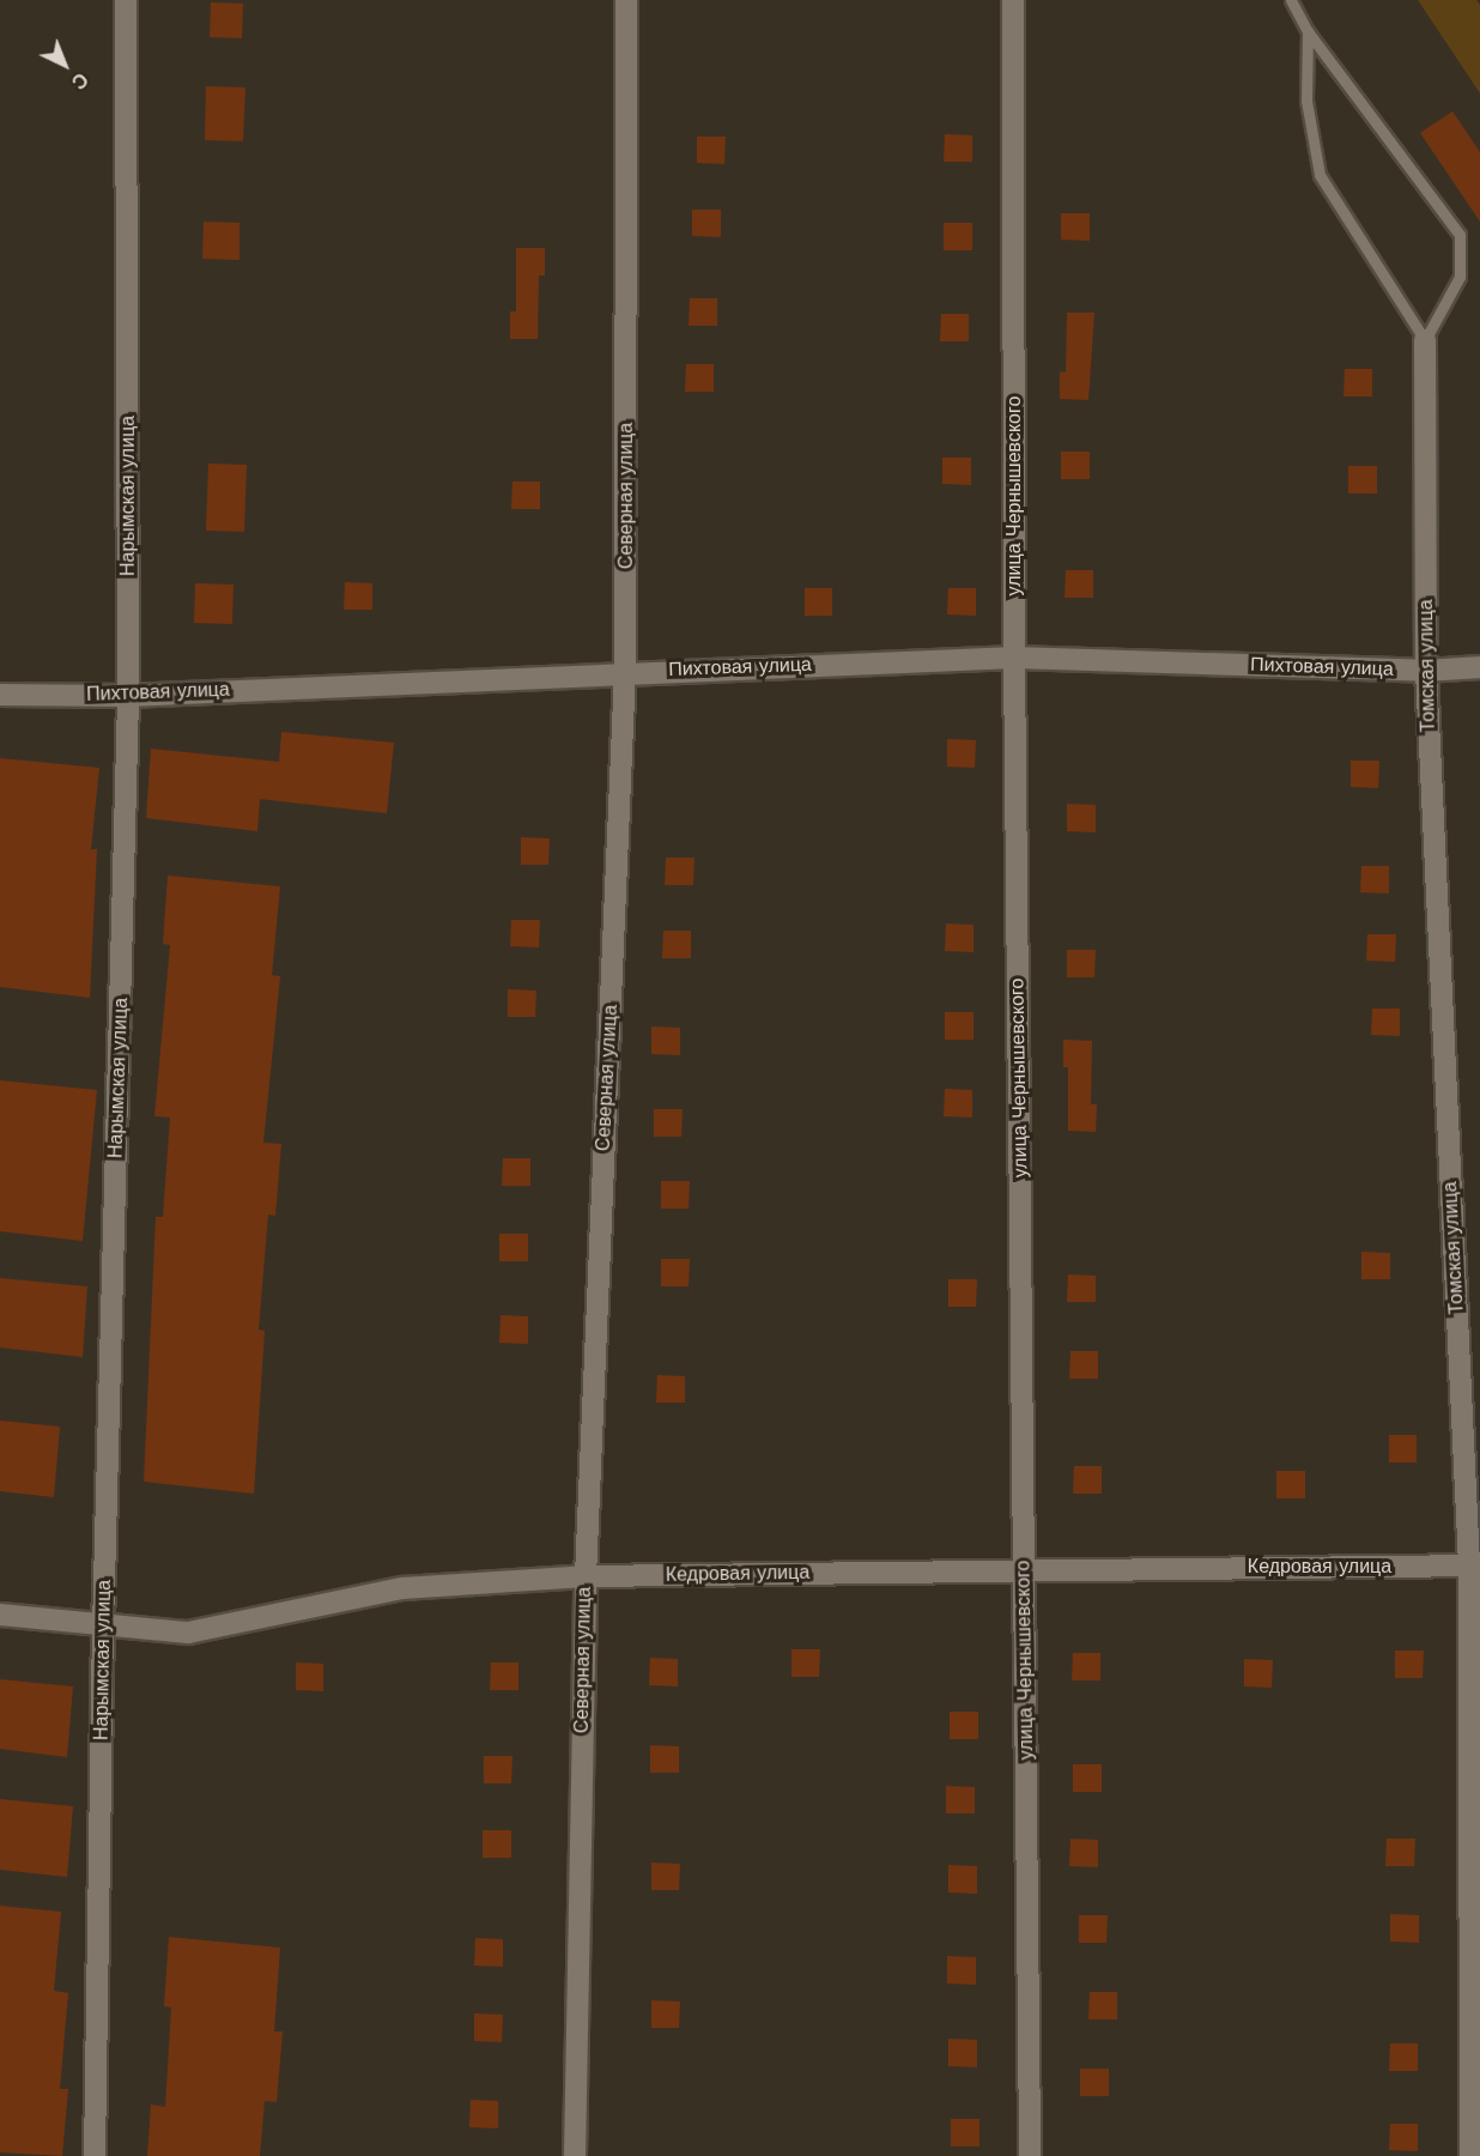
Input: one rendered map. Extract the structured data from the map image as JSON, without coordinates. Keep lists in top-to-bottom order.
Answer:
{
  "streets": {
    "street": [
      "Нарымская улица",
      "Северная улица",
      "улица Чернышевского",
      "Томская улица",
      "Пихтовая улица",
      "Кедровая улица"
    ]
  },
  "crossings": [
    ["Нарымская улица", "Пихтовая улица"],
    ["Нарымская улица", "Кедровая улица"],
    ["Северная улица", "Пихтовая улица"],
    ["Северная улица", "Кедровая улица"],
    ["улица Чернышевского", "Пихтовая улица"],
    ["улица Чернышевского", "Кедровая улица"],
    ["Томская улица", "Пихтовая улица"],
    ["Томская улица", "Кедровая улица"]
  ],
  "north": "bottom right"
}
